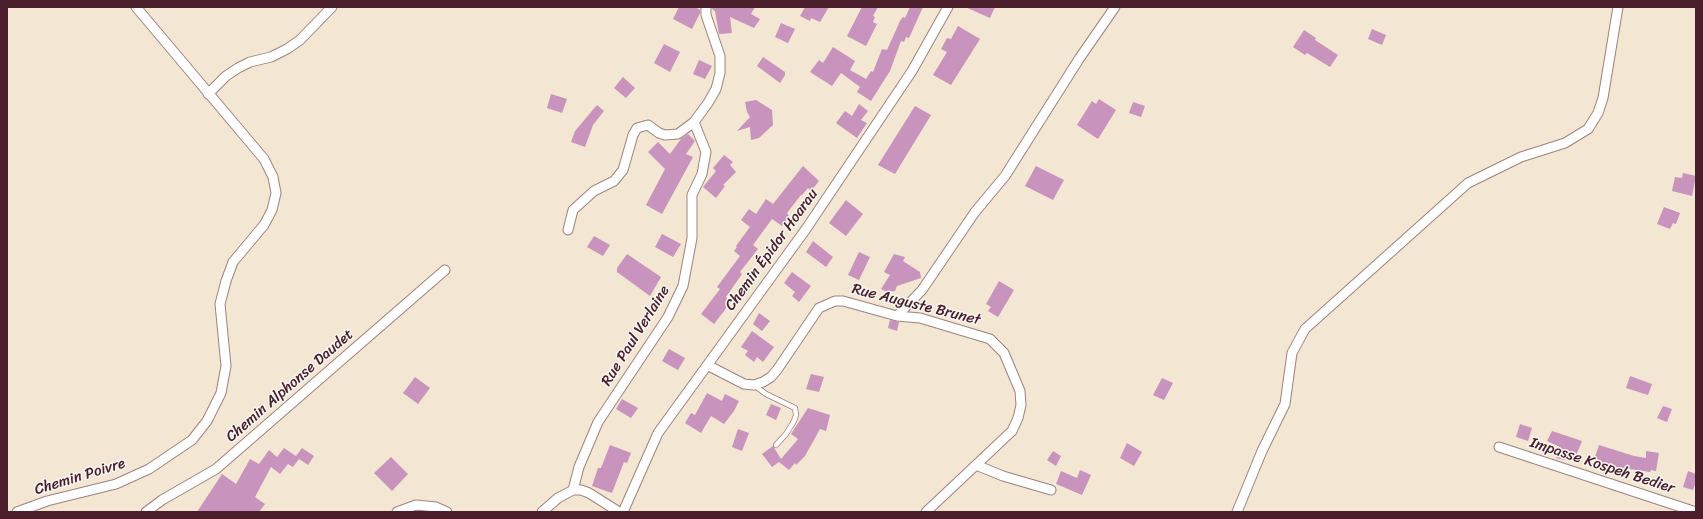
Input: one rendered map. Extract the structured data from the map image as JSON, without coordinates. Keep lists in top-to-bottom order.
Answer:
{
  "streets": {
    "street": [
      "Chemin Épidor Hoarau",
      "Rue Auguste Brunet",
      "Rue Paul Verlaine",
      "Chemin Alphonse Daudet",
      "Impasse Kospeh Bedier",
      "Chemin Poivre"
    ]
  }
}
